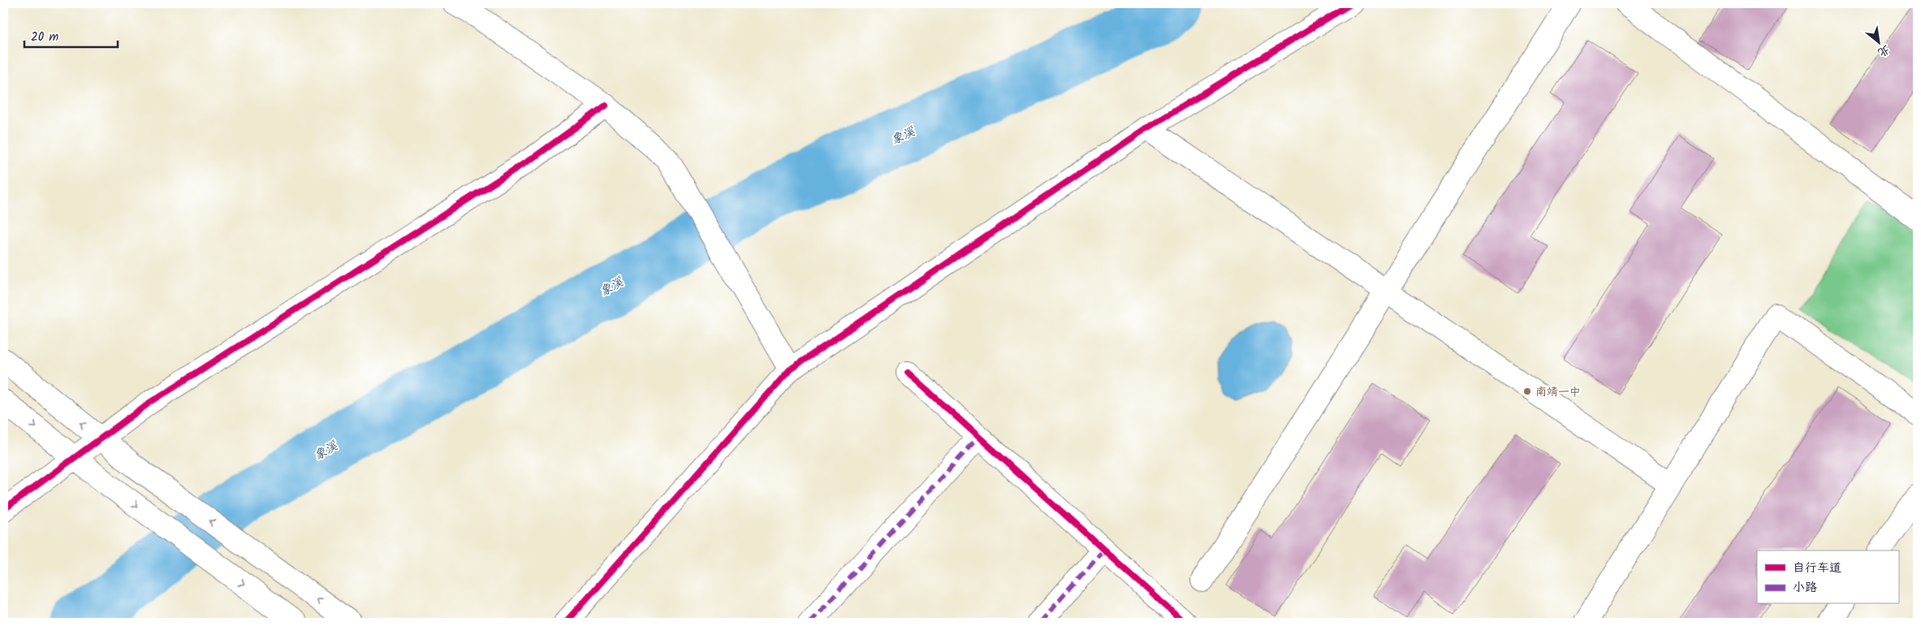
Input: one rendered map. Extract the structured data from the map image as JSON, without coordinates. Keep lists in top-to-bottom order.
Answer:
{
  "water": ["象溪"],
  "places": ["南靖一中"],
  "legend": ["自行车道", "小路"],
  "scale_bar": "20 m",
  "north": "bottom right"
}
